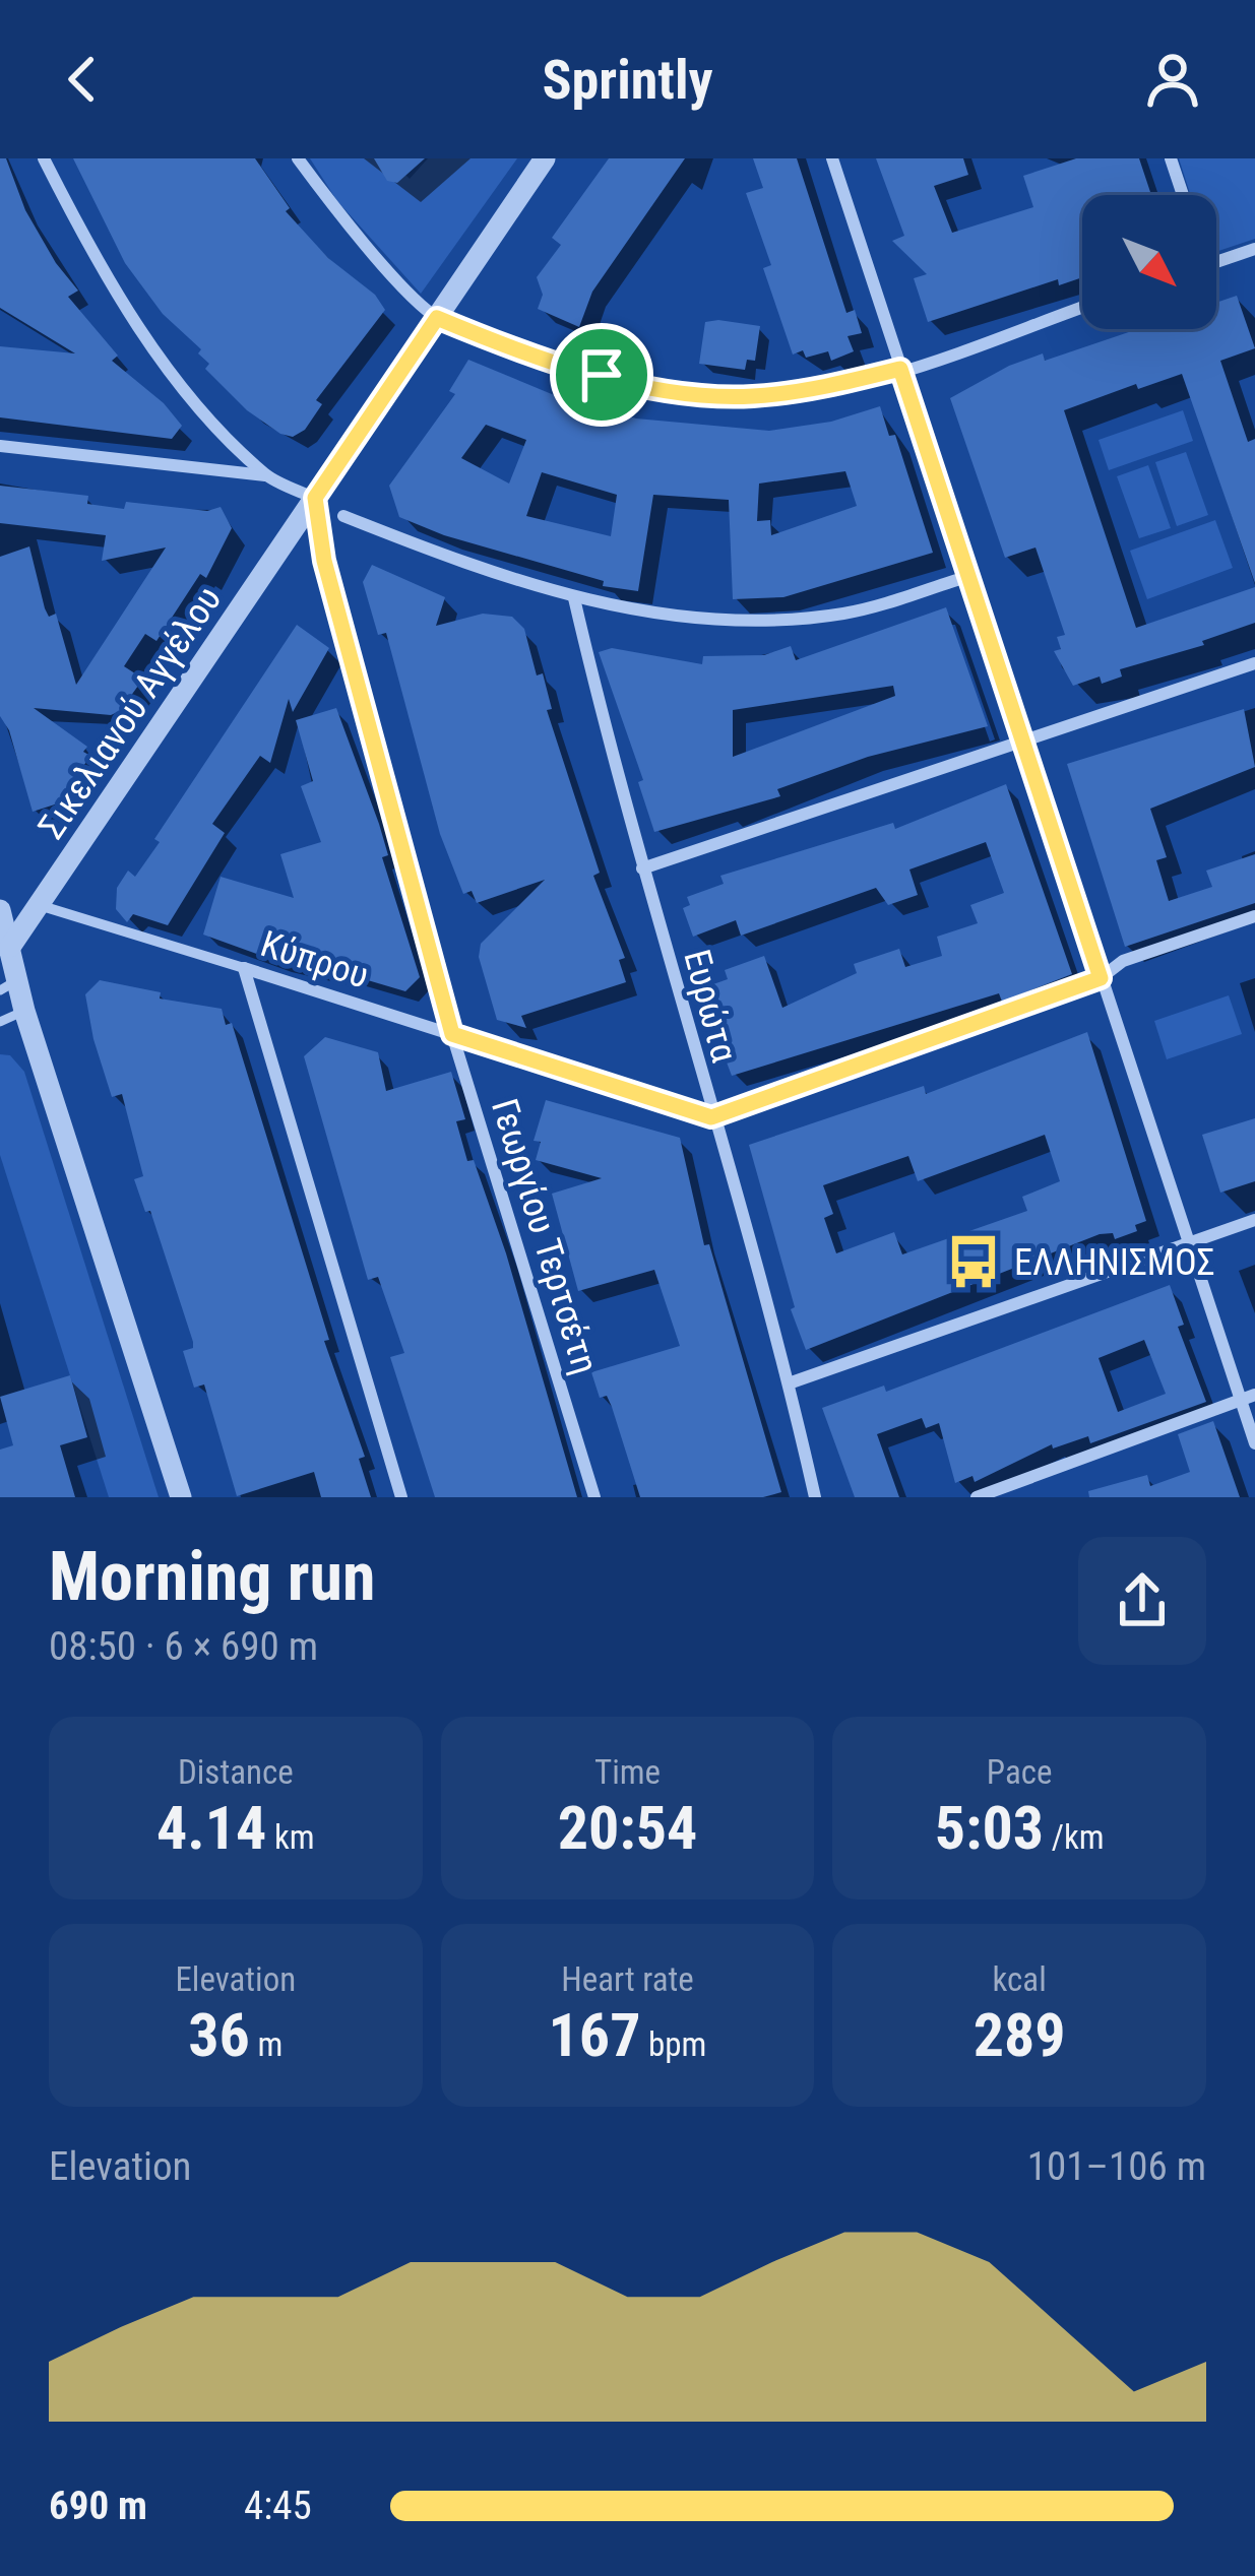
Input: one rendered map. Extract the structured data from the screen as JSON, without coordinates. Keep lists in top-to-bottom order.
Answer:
{
  "streets": {
    "street": [
      "Σικελιανού Αγγέλου",
      "Κύπρου",
      "Ευρώτα",
      "Γεωργίου Τερτσέτη"
    ]
  },
  "crossings": [
    ["Σικελιανού Αγγέλου", "Κύπρου"],
    ["Σικελιανού Αγγέλου", "Γεωργίου Τερτσέτη"],
    ["Κύπρου", "Ευρώτα"],
    ["Κύπρου", "Γεωργίου Τερτσέτη"]
  ],
  "places": {
    "bus stop": ["ΕΛΛΗΝΙΣΜΟΣ"]
  },
  "north": "bottom right",
  "page": {
    "header": "Sprintly",
    "heading": ["Morning run", "08:50 · 6 × 690 m"],
    "stats": [
      ["Distance", "4.14 km"],
      ["Time", "20:54"],
      ["Pace", "5:03 /km"],
      ["Elevation", "36 m"],
      ["Heart rate", "167 bpm"],
      ["kcal", "289"]
    ],
    "chart": ["Elevation", "101–106 m"],
    "list": [
      {
        "name": "690 m",
        "note": "4:45"
      }
    ]
  }
}
